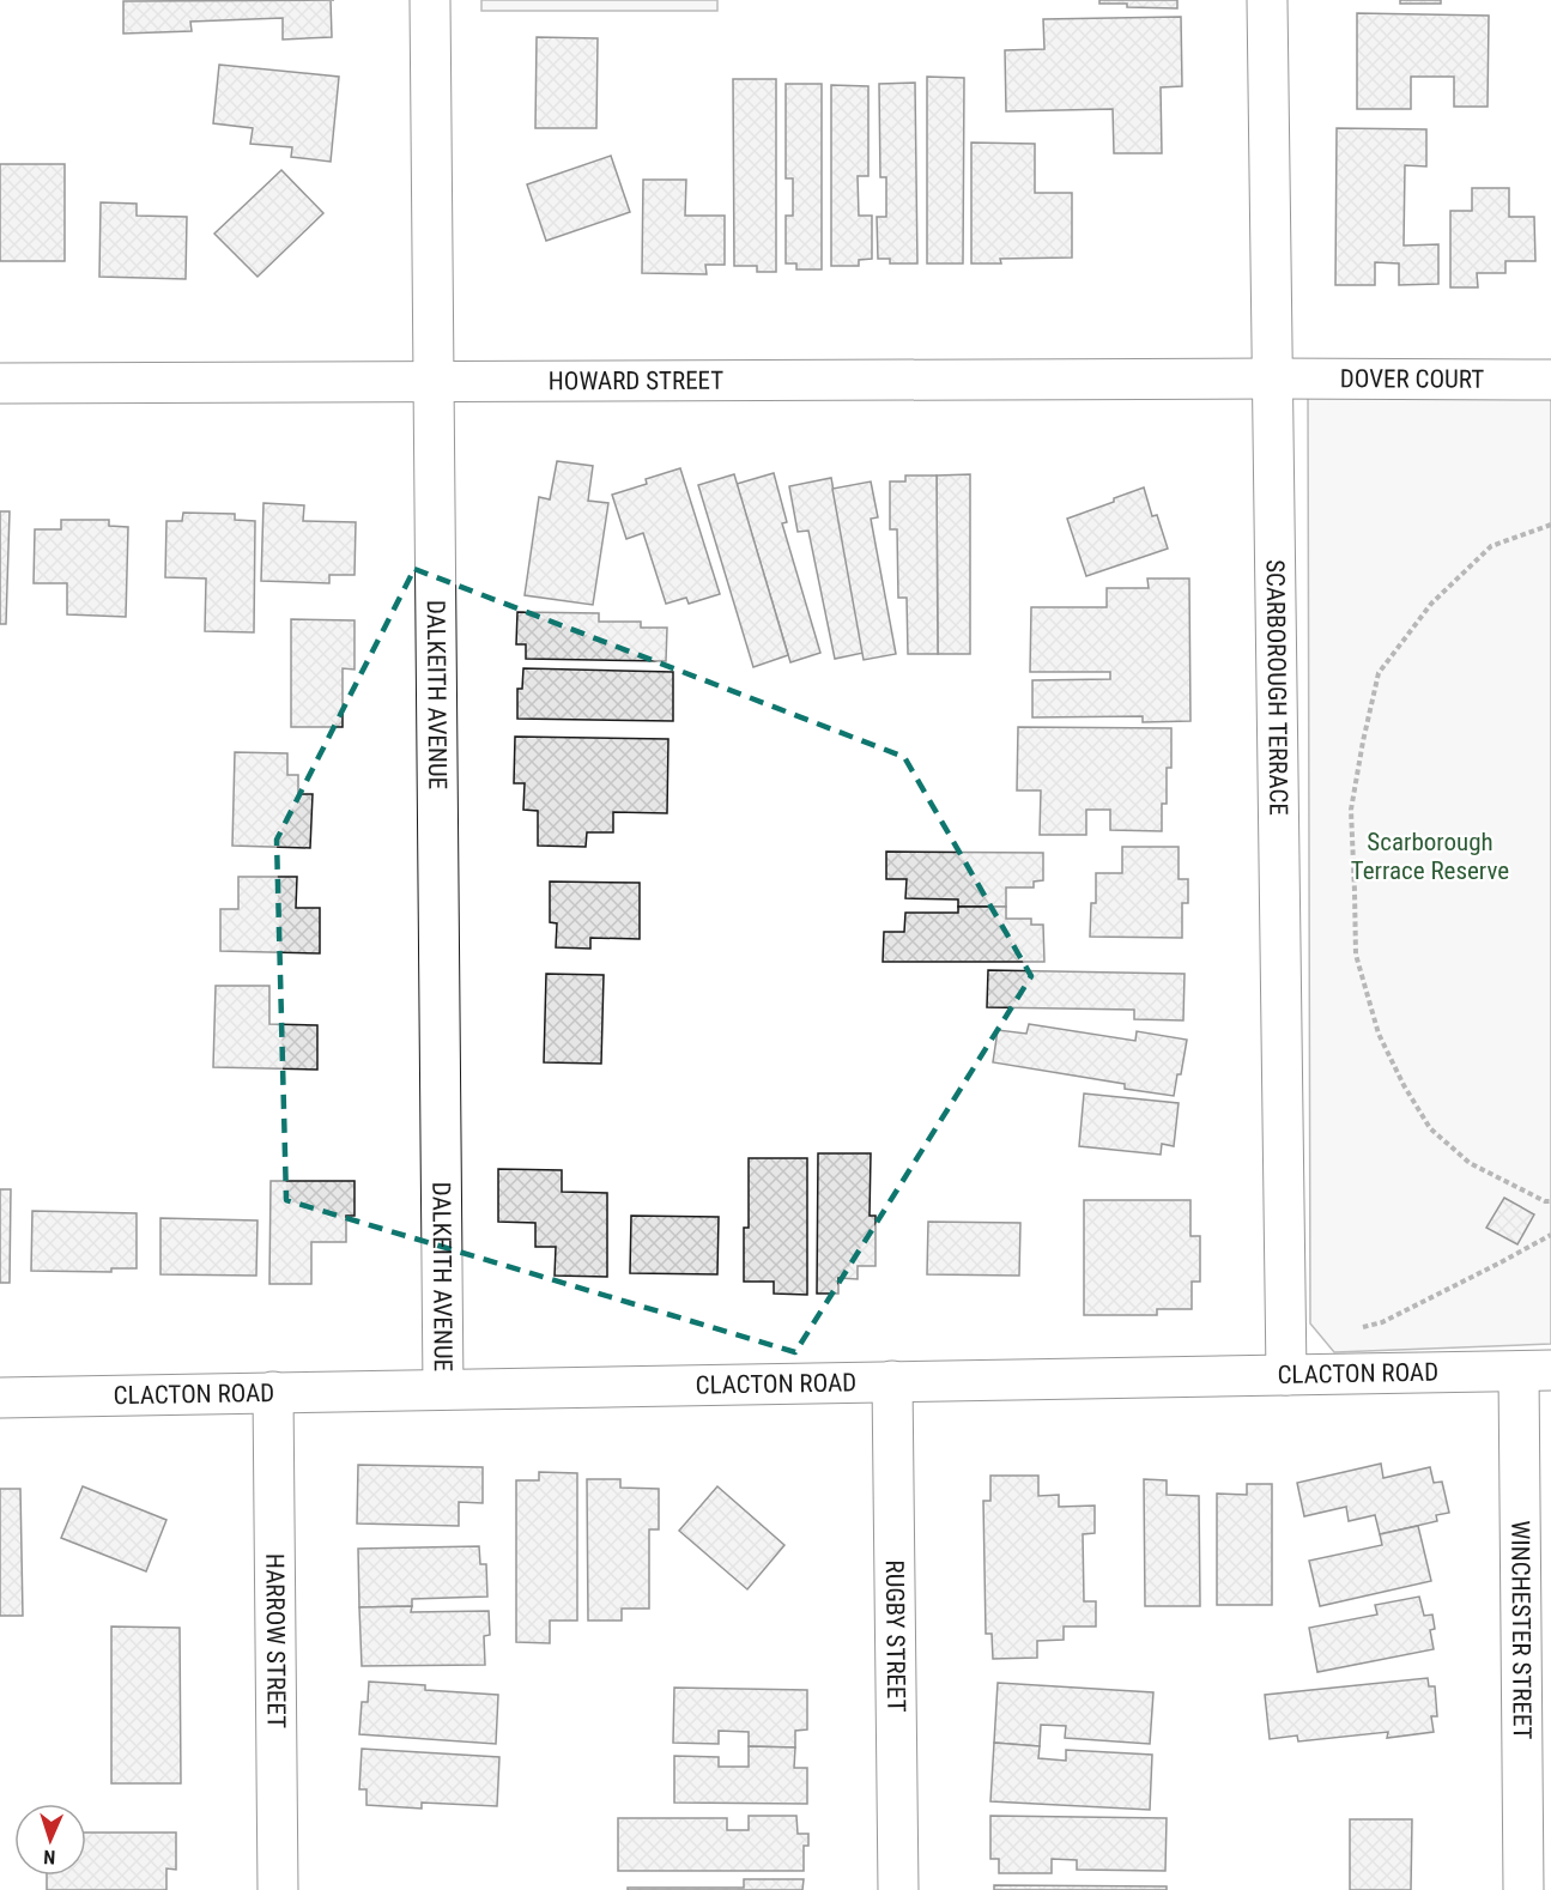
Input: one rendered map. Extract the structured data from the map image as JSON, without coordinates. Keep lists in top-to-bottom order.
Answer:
{
  "streets": {
    "street": [
      "DOVER COURT",
      "HOWARD STREET",
      "SCARBOROUGH TERRACE",
      "DALKEITH AVENUE",
      "CLACTON ROAD",
      "WINCHESTER STREET",
      "RUGBY STREET",
      "HARROW STREET"
    ]
  },
  "crossings": [
    ["DOVER COURT", "HOWARD STREET"],
    ["DOVER COURT", "SCARBOROUGH TERRACE"],
    ["HOWARD STREET", "SCARBOROUGH TERRACE"],
    ["HOWARD STREET", "DALKEITH AVENUE"],
    ["SCARBOROUGH TERRACE", "CLACTON ROAD"],
    ["DALKEITH AVENUE", "CLACTON ROAD"],
    ["CLACTON ROAD", "WINCHESTER STREET"],
    ["CLACTON ROAD", "RUGBY STREET"],
    ["CLACTON ROAD", "HARROW STREET"]
  ],
  "parks": ["Scarborough Terrace Reserve"],
  "north": "bottom"
}
